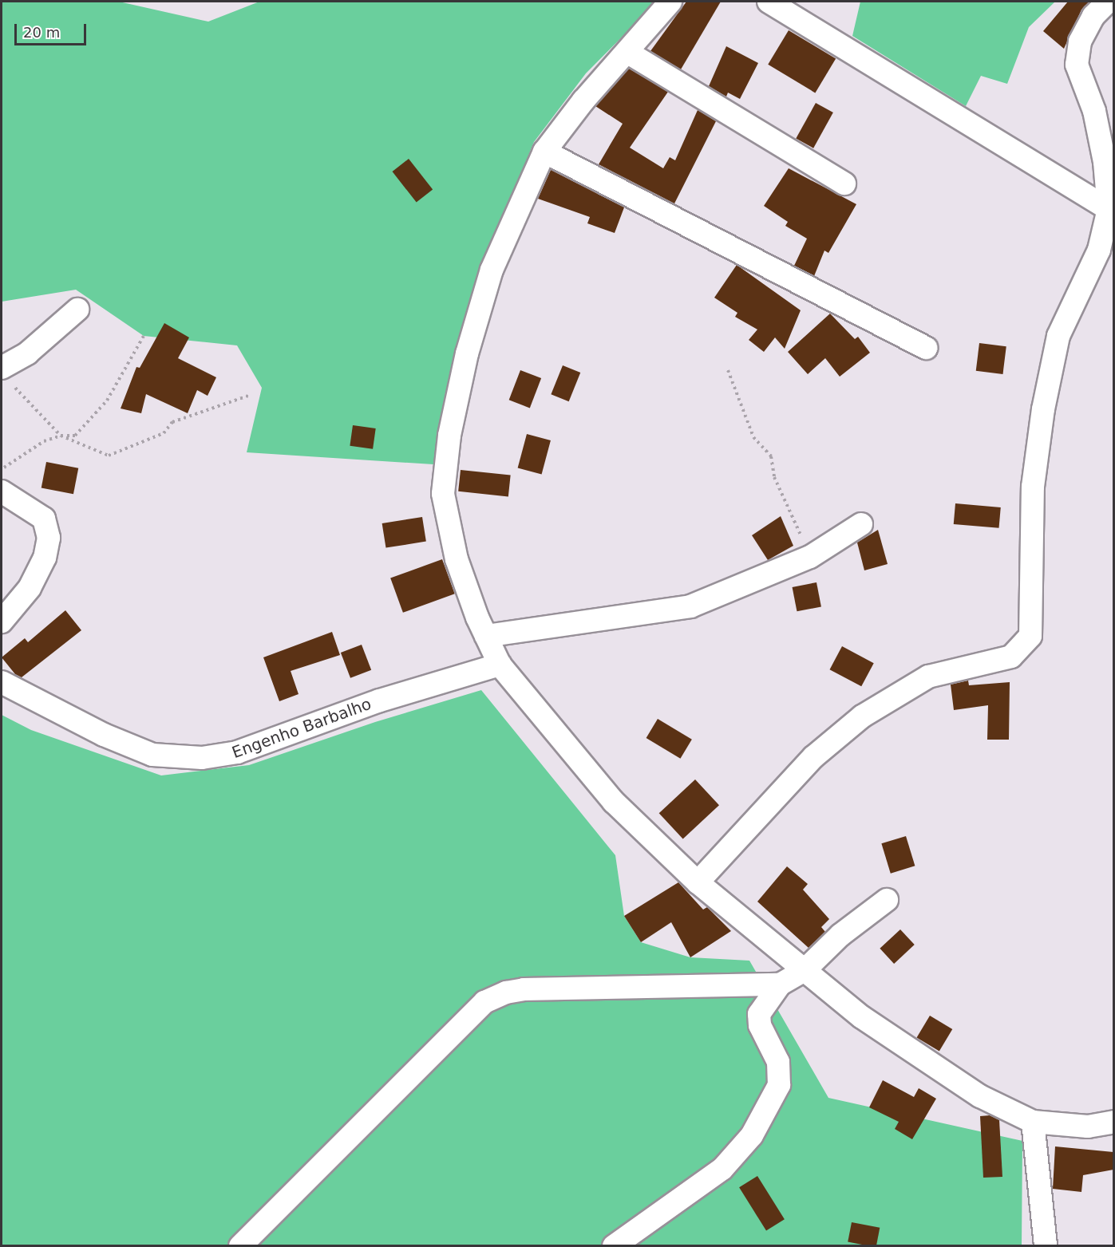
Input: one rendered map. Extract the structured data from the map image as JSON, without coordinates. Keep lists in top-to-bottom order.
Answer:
{
  "streets": {
    "street": ["Engenho Barbalho"]
  },
  "scale_bar": "20 m"
}
